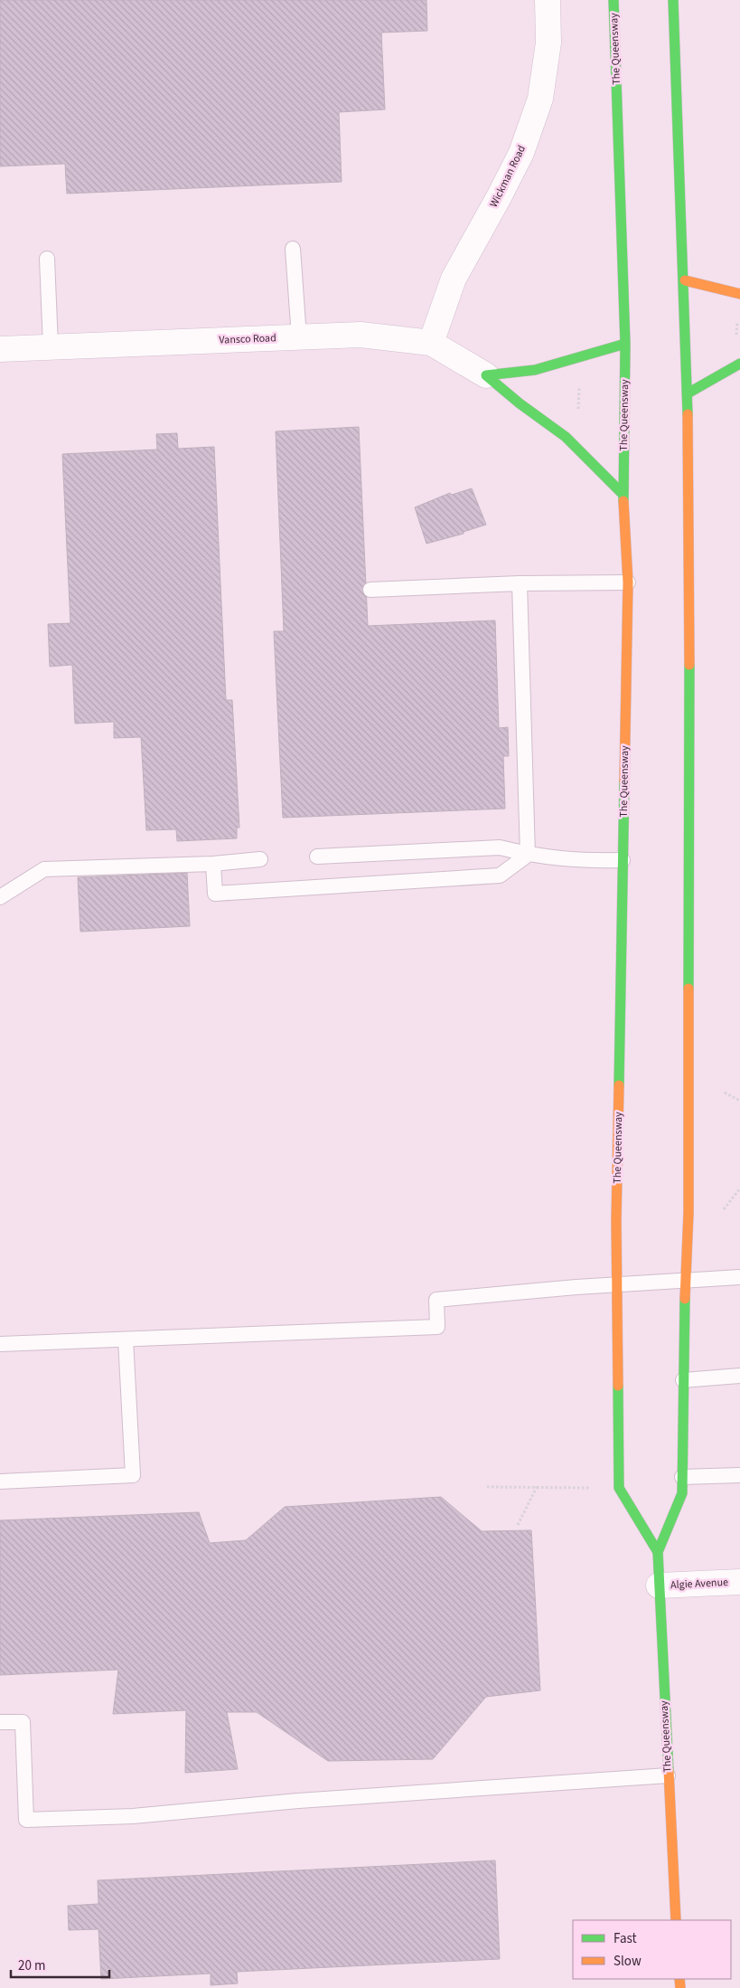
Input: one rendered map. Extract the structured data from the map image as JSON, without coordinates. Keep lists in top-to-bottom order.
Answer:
{
  "streets": {
    "main road": ["The Queensway"],
    "street": ["Wickman Road", "Vansco Road", "Algie Avenue"]
  },
  "crossings": [
    ["The Queensway", "Algie Avenue"],
    ["Wickman Road", "Vansco Road"]
  ],
  "legend": ["Fast", "Slow"],
  "scale_bar": "20 m"
}
